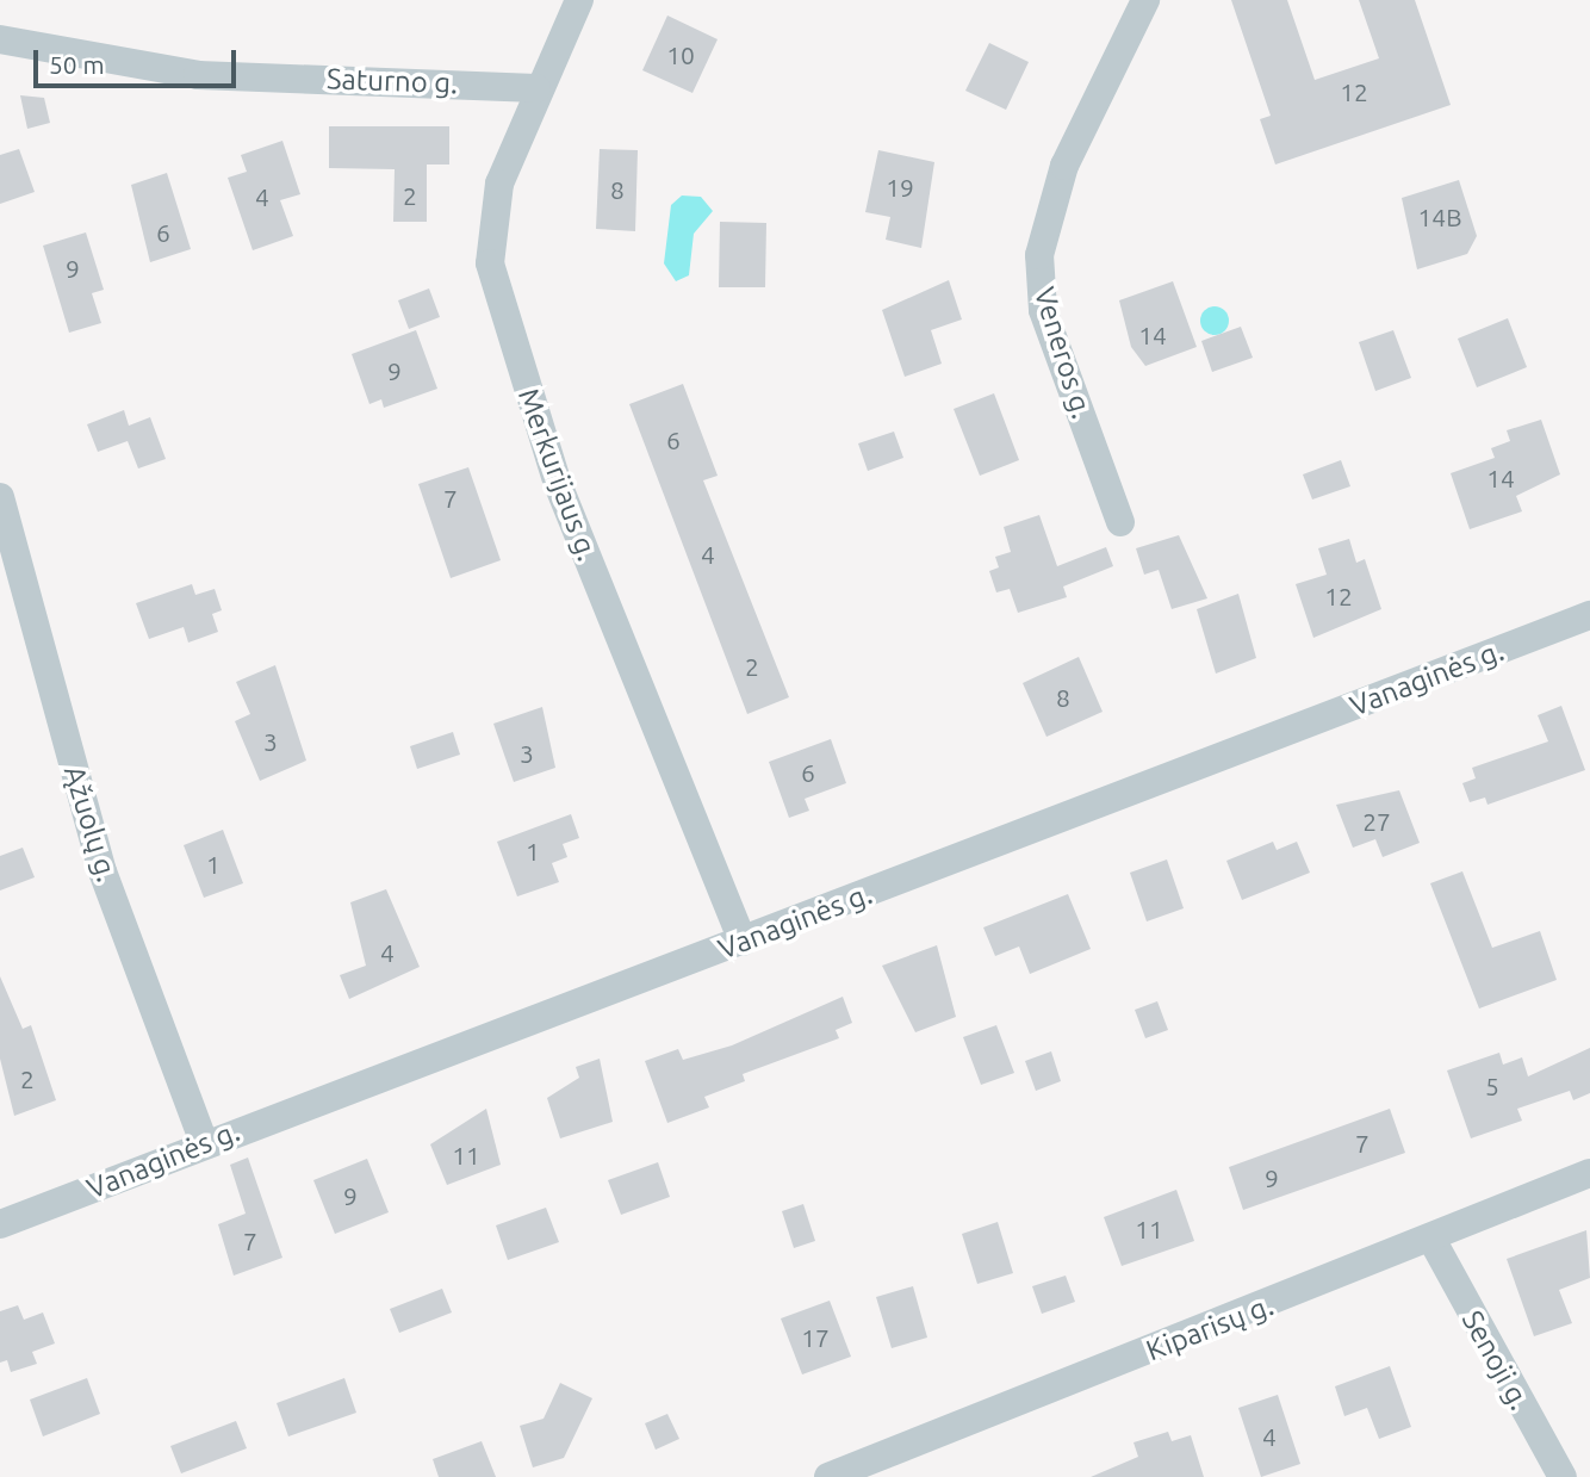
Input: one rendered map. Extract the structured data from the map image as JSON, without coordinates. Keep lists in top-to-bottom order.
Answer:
{
  "streets": {
    "street": [
      "Saturno g.",
      "Veneros g.",
      "Merkurijaus g.",
      "Vanaginės g.",
      "Ąžuolų g.",
      "Kiparisų g.",
      "Senoji g."
    ]
  },
  "crossings": [
    ["Saturno g.", "Merkurijaus g."],
    ["Merkurijaus g.", "Vanaginės g."],
    ["Vanaginės g.", "Ąžuolų g."],
    ["Kiparisų g.", "Senoji g."]
  ],
  "house_numbers": [
    "10",
    "12",
    "19",
    "8",
    "2",
    "4",
    "14B",
    "6",
    "9",
    "14",
    "9",
    "6",
    "14",
    "7",
    "4",
    "12",
    "2",
    "8",
    "3",
    "3",
    "6",
    "27",
    "1",
    "1",
    "4",
    "2",
    "5",
    "7",
    "11",
    "9",
    "9",
    "11",
    "7",
    "17",
    "4"
  ],
  "scale_bar": "50 m"
}
